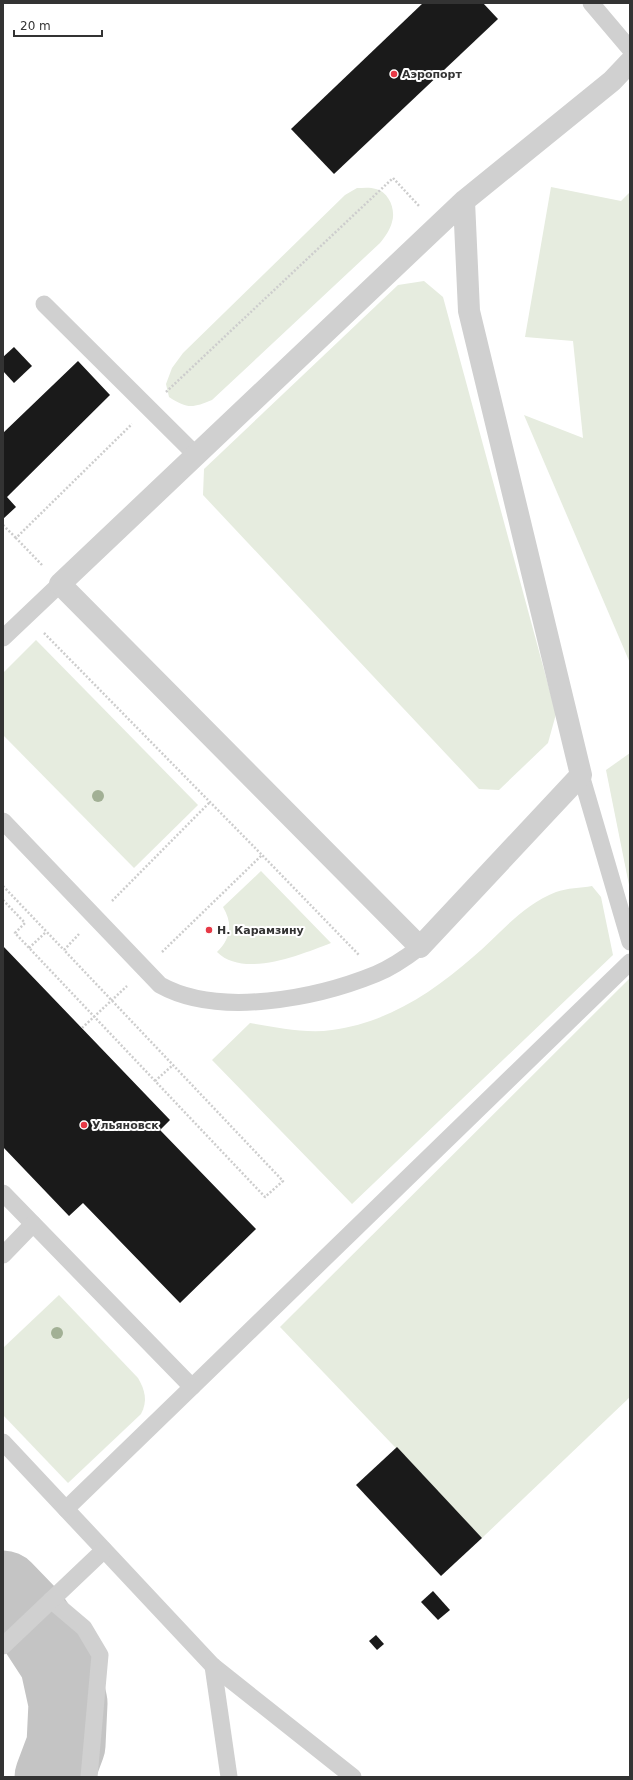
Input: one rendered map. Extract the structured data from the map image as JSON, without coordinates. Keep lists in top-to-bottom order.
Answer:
{
  "places": ["Аэропорт", "Н. Карамзину", "Ульяновск"],
  "scale_bar": "20 m"
}
